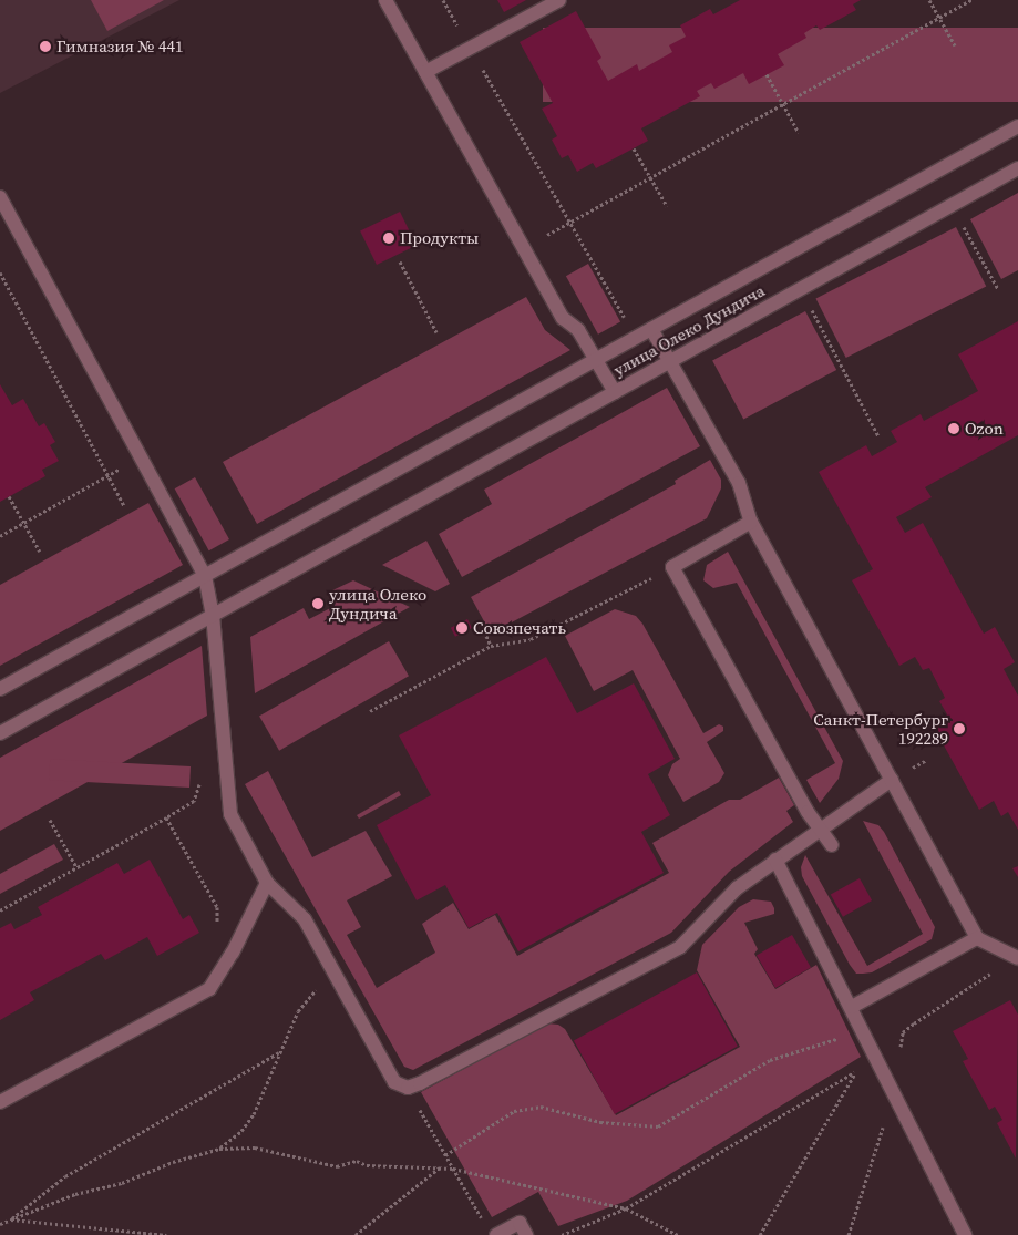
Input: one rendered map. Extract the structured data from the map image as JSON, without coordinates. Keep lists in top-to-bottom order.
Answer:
{
  "streets": {
    "street": ["улица Олеко Дундича"]
  },
  "places": [
    "Гимназия № 441",
    "Продукты",
    "Ozon",
    "улица Олеко Дундича",
    "Союзпечать",
    "Санкт-Петербург 192289"
  ]
}
